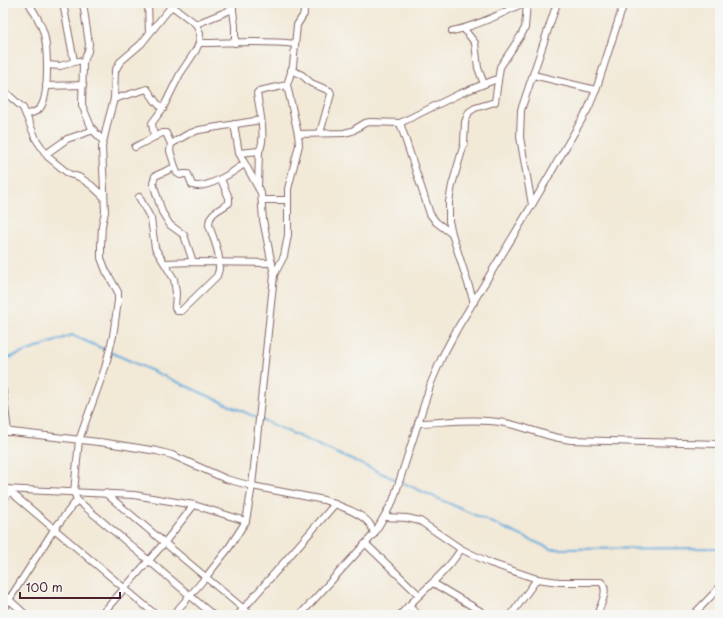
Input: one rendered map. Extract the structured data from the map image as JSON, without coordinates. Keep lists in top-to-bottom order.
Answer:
{
  "scale_bar": "100 m"
}
